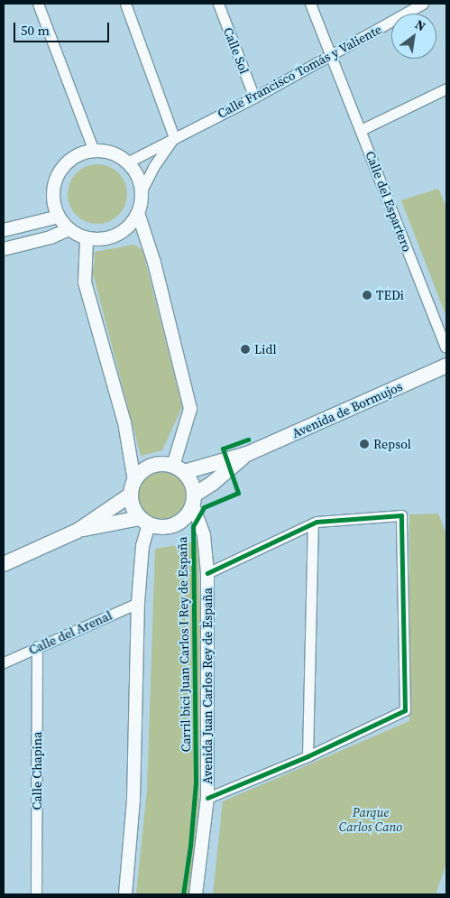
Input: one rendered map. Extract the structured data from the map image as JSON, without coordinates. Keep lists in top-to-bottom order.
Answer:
{
  "streets": {
    "main road": ["Avenida de Bormujos"],
    "street": [
      "Calle Sol",
      "Calle Francisco Tomás y Valiente",
      "Calle del Espartero",
      "Calle del Arenal",
      "Avenida Juan Carlos Rey de España",
      "Calle Chapina"
    ],
    "cycle path": ["Carril bici Juan Carlos I Rey de España"]
  },
  "crossings": [
    ["Calle Sol", "Calle Francisco Tomás y Valiente"],
    ["Calle Francisco Tomás y Valiente", "Calle del Espartero"],
    ["Avenida de Bormujos", "Avenida Juan Carlos Rey de España"],
    ["Calle del Arenal", "Calle Chapina"]
  ],
  "parks": ["Parque Carlos Cano"],
  "places": ["TEDi", "Lidl", "Repsol"],
  "scale_bar": "50 m",
  "north": "top right"
}
